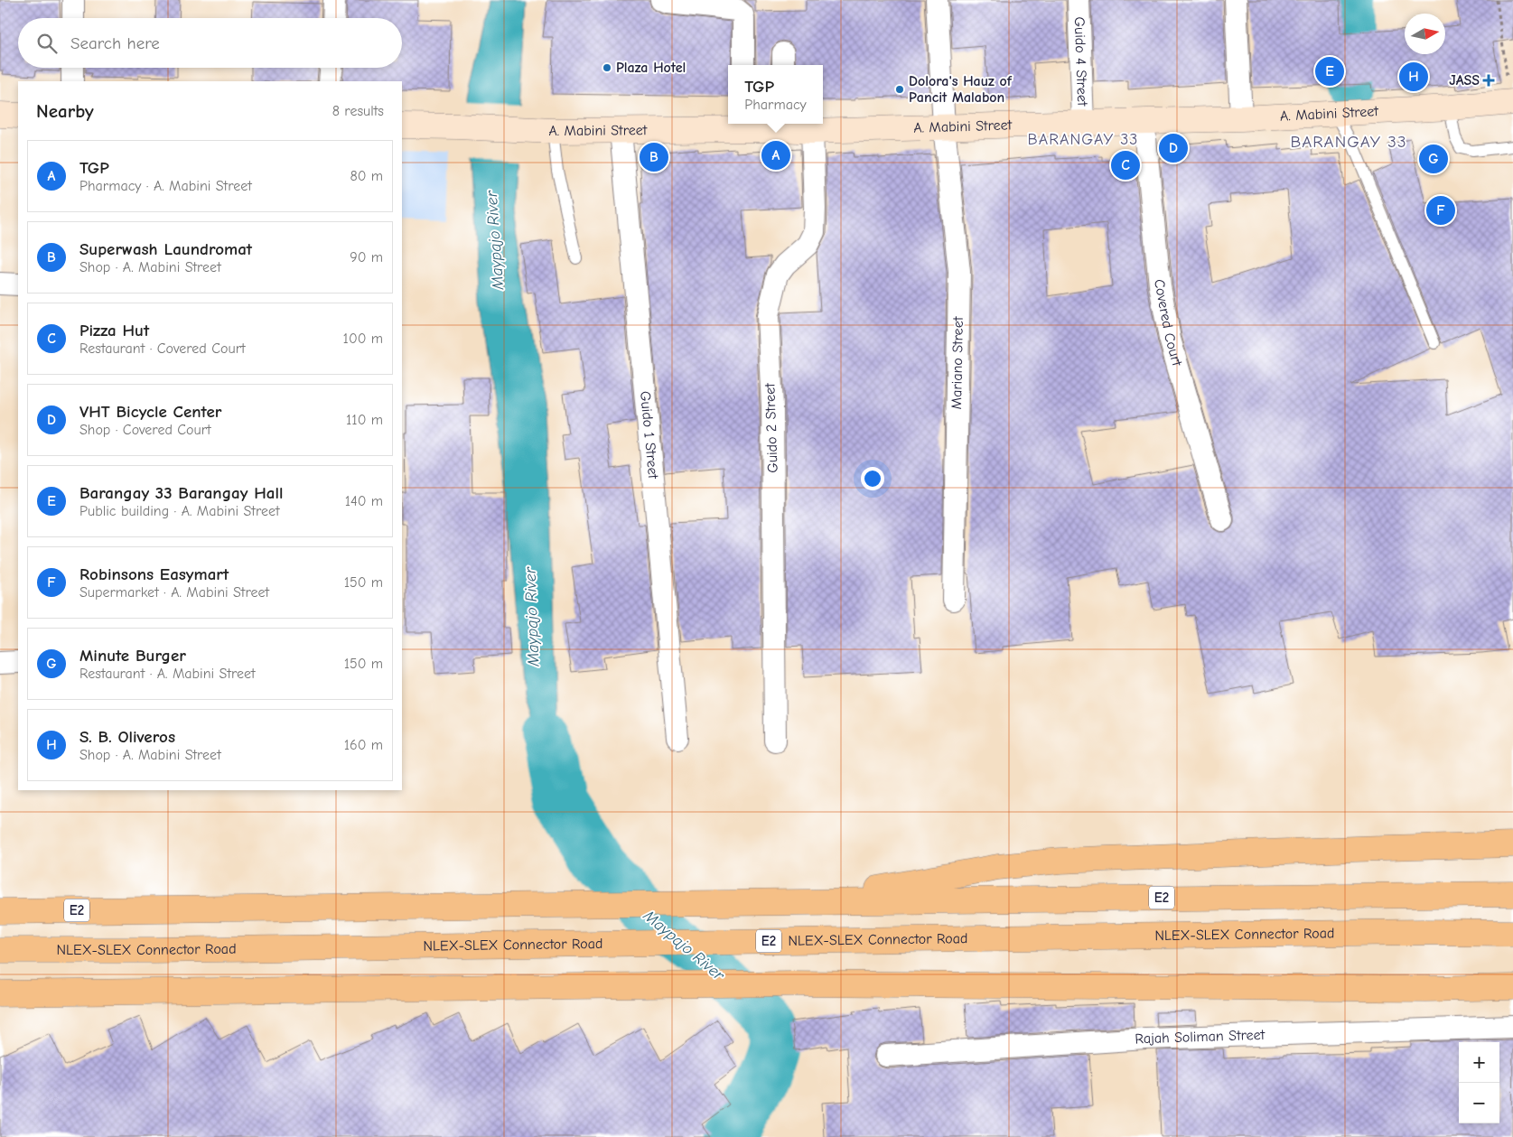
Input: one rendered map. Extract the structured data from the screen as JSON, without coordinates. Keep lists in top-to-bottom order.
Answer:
{
  "streets": {
    "highway": ["E2", "NLEX-SLEX Connector Road"],
    "main road": ["A. Mabini Street"],
    "street": [
      "Guido 4 Street",
      "Covered Court",
      "Mariano Street",
      "Guido 2 Street",
      "Guido 1 Street",
      "Rajah Soliman Street"
    ]
  },
  "crossings": [
    ["Guido 4 Street", "A. Mabini Street"],
    ["A. Mabini Street", "Covered Court"],
    ["A. Mabini Street", "Mariano Street"],
    ["A. Mabini Street", "Guido 2 Street"],
    ["A. Mabini Street", "Guido 1 Street"]
  ],
  "districts": ["BARANGAY 33", "BARANGAY 33"],
  "water": ["Maypajo River"],
  "places": {
    "other": ["Plaza Hotel", "Dolora's Hauz of Pancit Malabon"],
    "health": ["JASS"]
  },
  "north": "right",
  "page": {
    "search": "Search here",
    "pins": [
      "E",
      "H",
      "D",
      "A",
      "B",
      "G",
      "C",
      "F"
    ],
    "popup": ["TGP", "Pharmacy"],
    "heading": ["Nearby", "8 results"],
    "list": [
      {
        "mark": "A",
        "name": "TGP",
        "note": "Pharmacy · A. Mabini Street",
        "value": "80 m"
      },
      {
        "mark": "B",
        "name": "Superwash Laundromat",
        "note": "Shop · A. Mabini Street",
        "value": "90 m"
      },
      {
        "mark": "C",
        "name": "Pizza Hut",
        "note": "Restaurant · Covered Court",
        "value": "100 m"
      },
      {
        "mark": "D",
        "name": "VHT Bicycle Center",
        "note": "Shop · Covered Court",
        "value": "110 m"
      },
      {
        "mark": "E",
        "name": "Barangay 33 Barangay Hall",
        "note": "Public building · A. Mabini Street",
        "value": "140 m"
      },
      {
        "mark": "F",
        "name": "Robinsons Easymart",
        "note": "Supermarket · A. Mabini Street",
        "value": "150 m"
      },
      {
        "mark": "G",
        "name": "Minute Burger",
        "note": "Restaurant · A. Mabini Street",
        "value": "150 m"
      },
      {
        "mark": "H",
        "name": "S. B. Oliveros",
        "note": "Shop · A. Mabini Street",
        "value": "160 m"
      }
    ],
    "map_buttons": ["+", "−"]
  }
}
